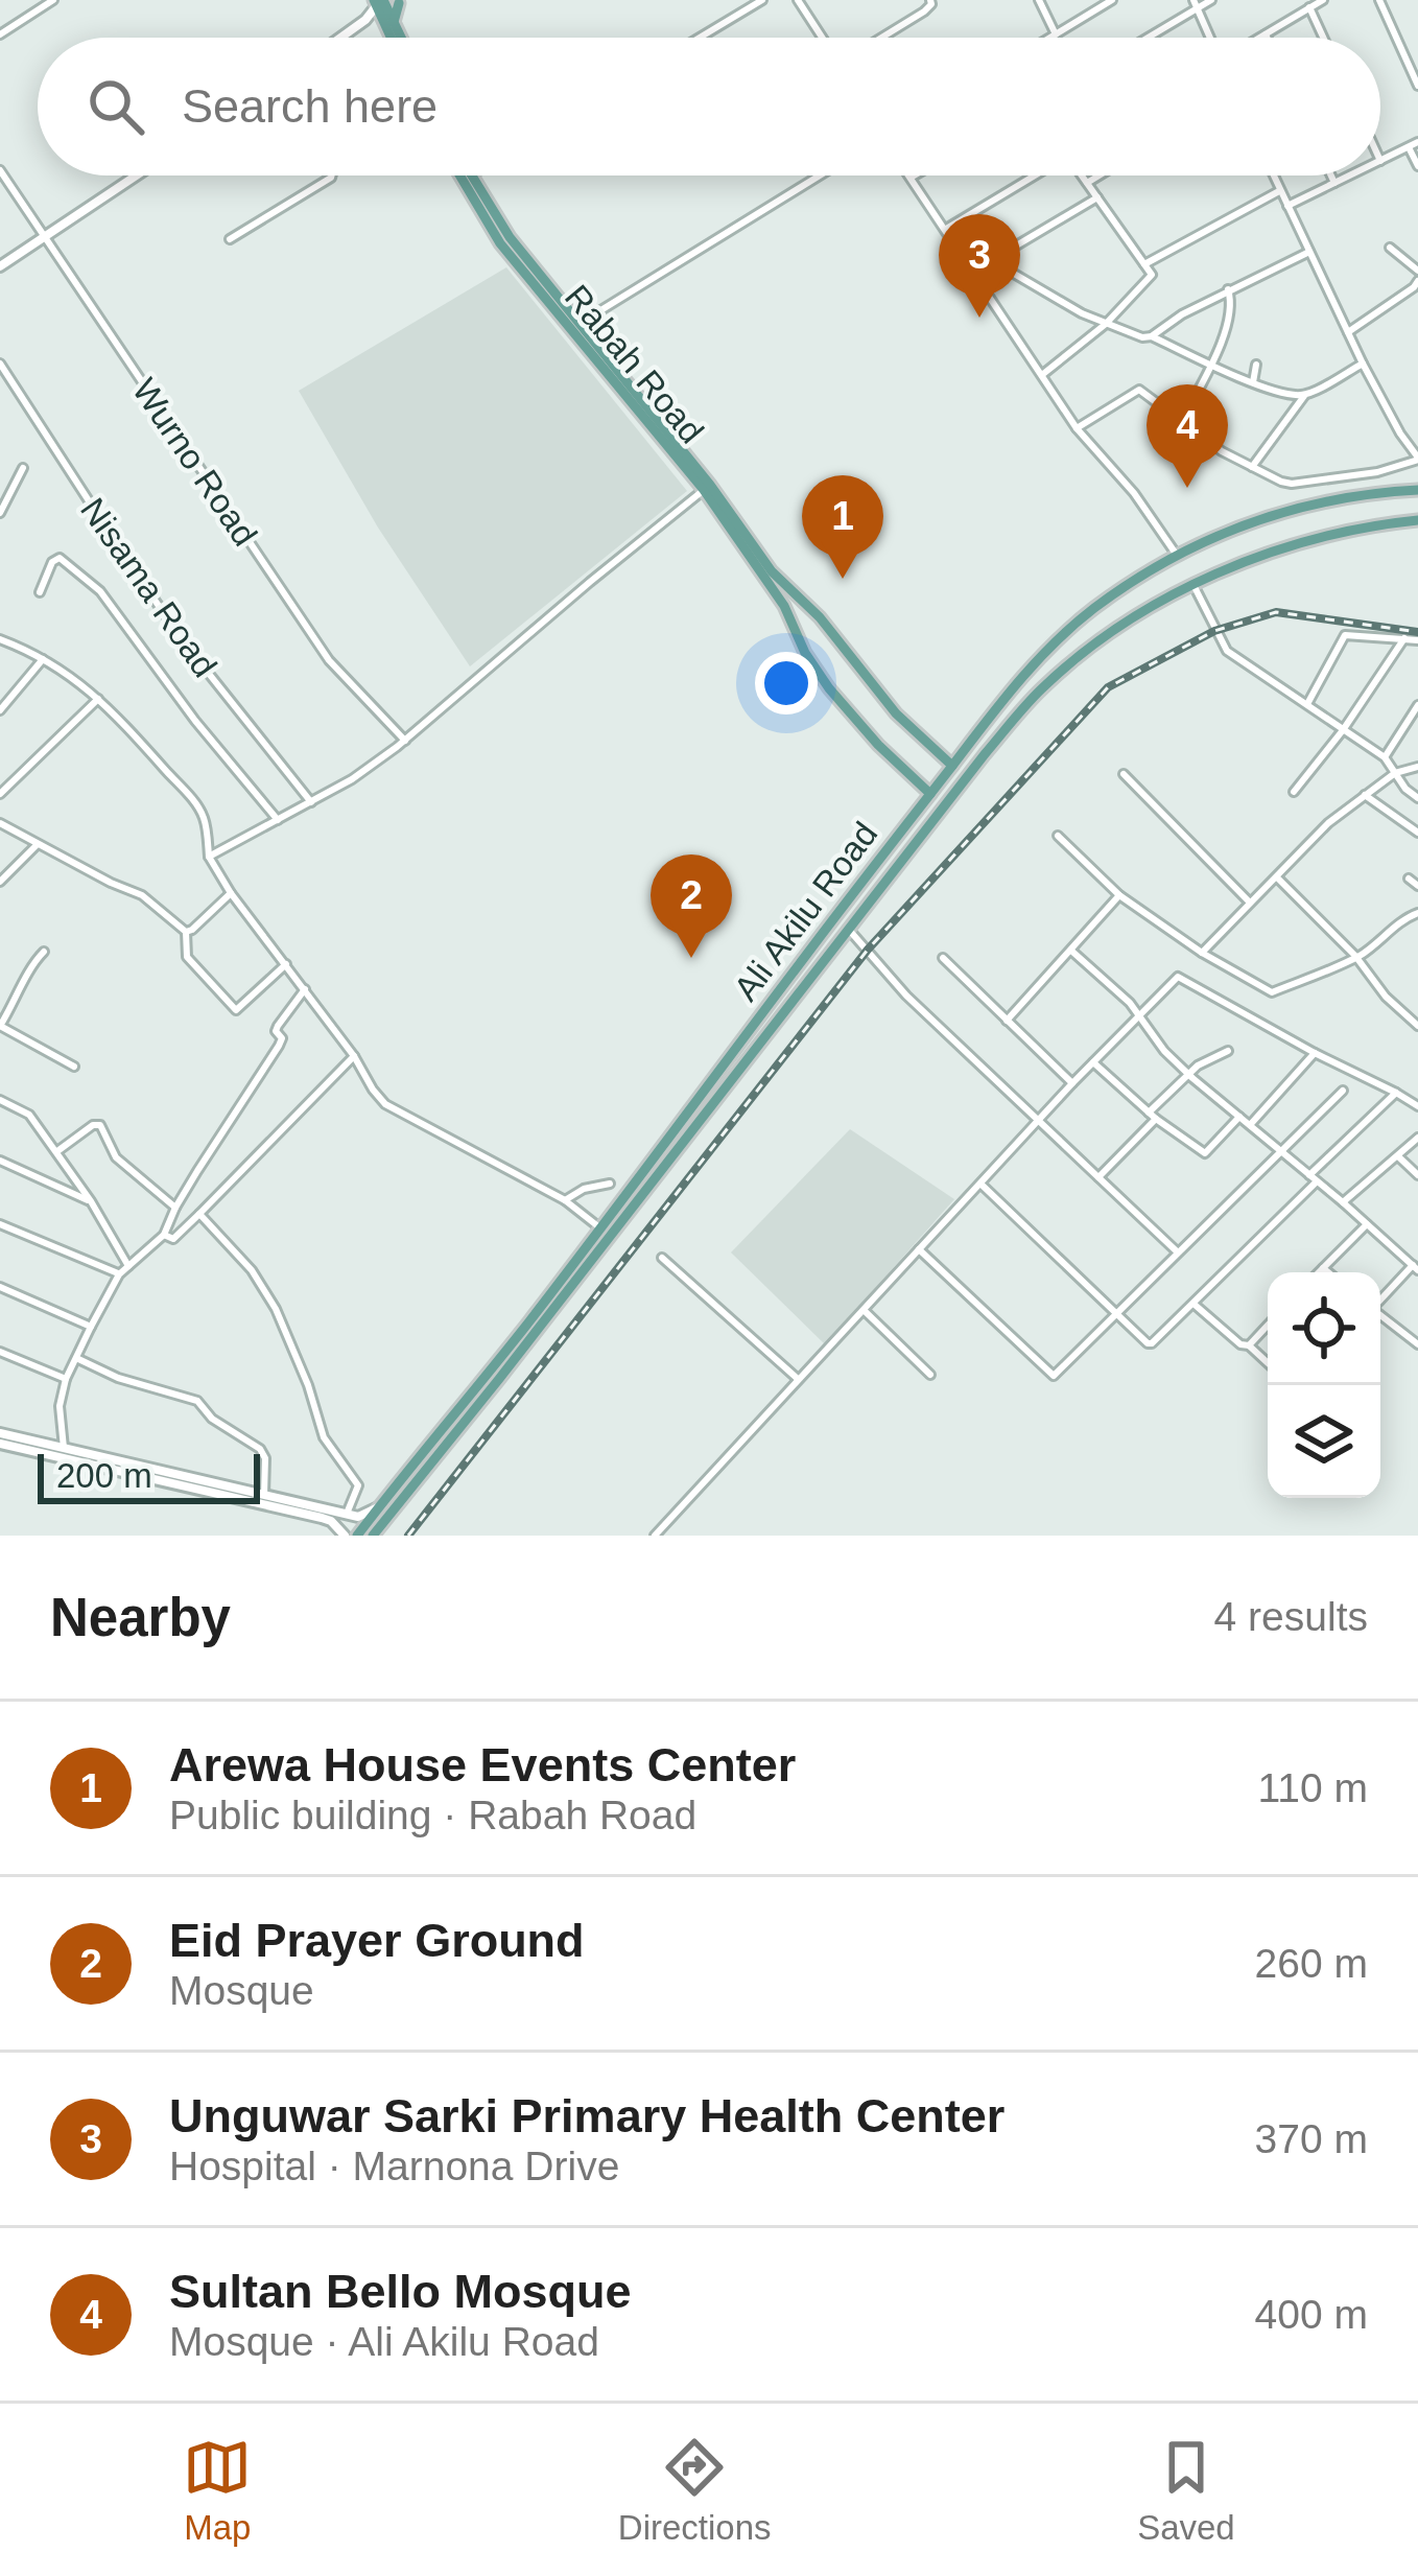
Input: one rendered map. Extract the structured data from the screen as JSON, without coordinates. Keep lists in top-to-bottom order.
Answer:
{
  "streets": {
    "main road": ["Rabah Road", "Ali Akilu Road"],
    "street": ["Wurno Road", "Nisama Road"]
  },
  "crossings": [
    ["Rabah Road", "Ali Akilu Road"]
  ],
  "scale_bar": "200 m",
  "page": {
    "search": "Search here",
    "pins": [
      "3",
      "4",
      "1",
      "2"
    ],
    "scale": "200 m",
    "heading": ["Nearby", "4 results"],
    "list": [
      {
        "mark": "1",
        "name": "Arewa House Events Center",
        "note": "Public building · Rabah Road",
        "value": "110 m"
      },
      {
        "mark": "2",
        "name": "Eid Prayer Ground",
        "note": "Mosque",
        "value": "260 m"
      },
      {
        "mark": "3",
        "name": "Unguwar Sarki Primary Health Center",
        "note": "Hospital · Marnona Drive",
        "value": "370 m"
      },
      {
        "mark": "4",
        "name": "Sultan Bello Mosque",
        "note": "Mosque · Ali Akilu Road",
        "value": "400 m"
      }
    ],
    "nav": ["Map", "Directions", "Saved"]
  }
}
